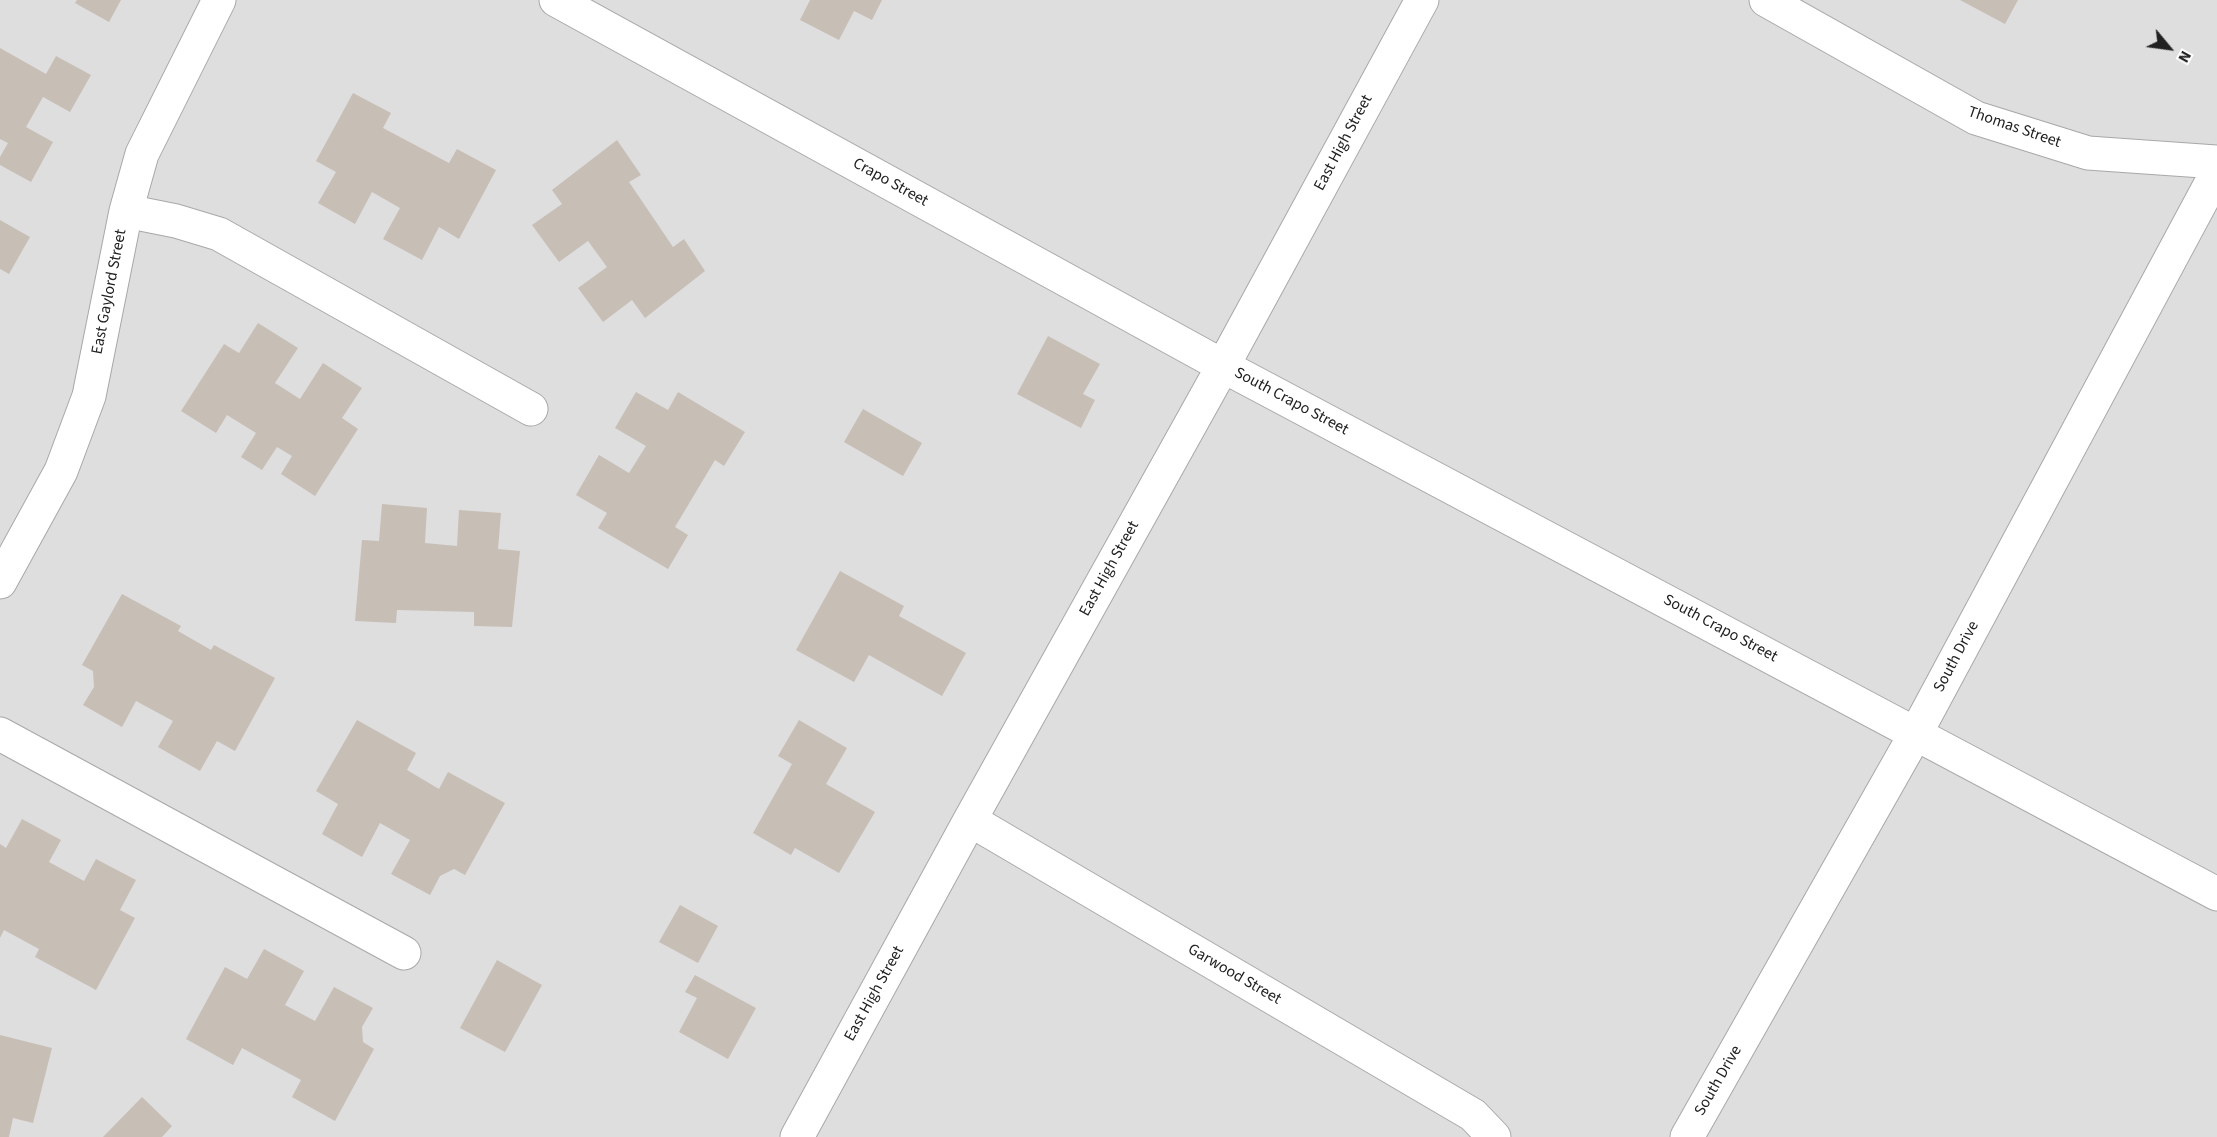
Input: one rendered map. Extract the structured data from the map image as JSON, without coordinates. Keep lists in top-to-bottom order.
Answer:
{
  "streets": {
    "street": [
      "Thomas Street",
      "East High Street",
      "Crapo Street",
      "East Gaylord Street",
      "South Crapo Street",
      "South Drive",
      "Garwood Street"
    ]
  },
  "crossings": [
    ["East High Street", "Crapo Street"],
    ["East High Street", "South Crapo Street"],
    ["East High Street", "Garwood Street"],
    ["Crapo Street", "South Crapo Street"],
    ["South Crapo Street", "South Drive"]
  ],
  "north": "bottom right"
}
